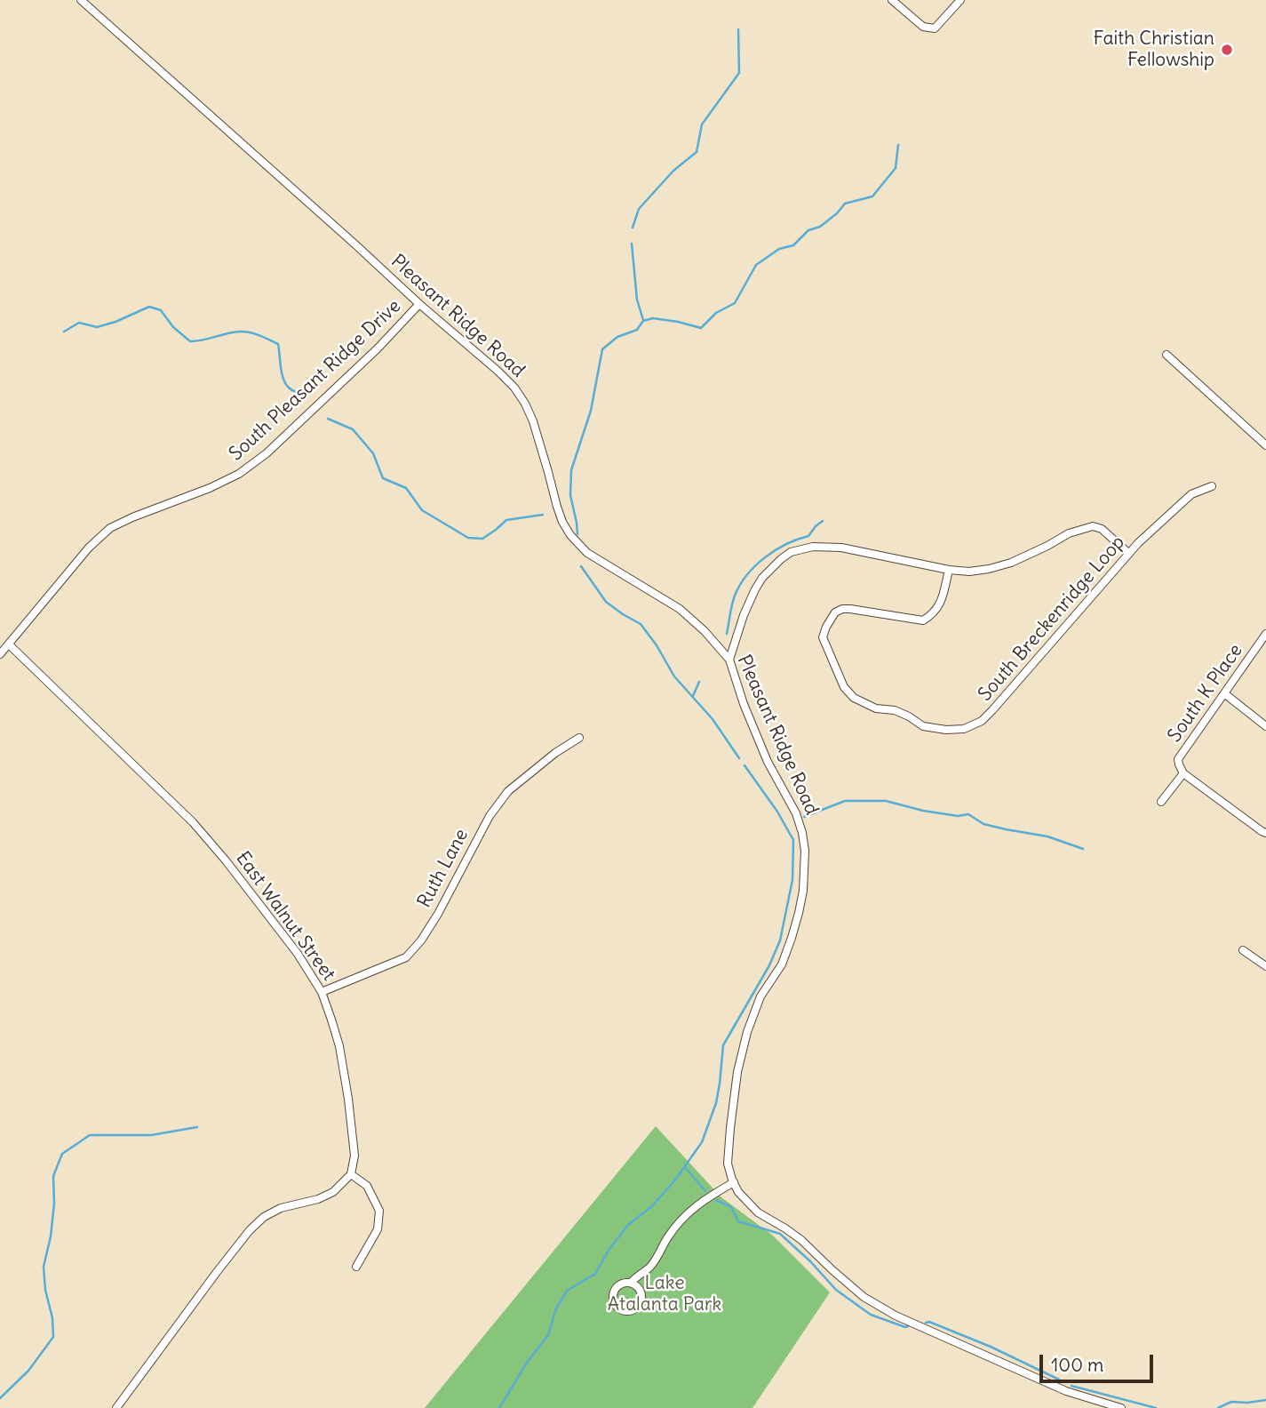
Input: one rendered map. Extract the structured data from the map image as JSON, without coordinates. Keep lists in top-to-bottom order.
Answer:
{
  "streets": {
    "street": [
      "Pleasant Ridge Road",
      "South Pleasant Ridge Drive",
      "South Breckenridge Loop",
      "South K Place",
      "Ruth Lane",
      "East Walnut Street"
    ]
  },
  "crossings": [
    ["Pleasant Ridge Road", "South Pleasant Ridge Drive"],
    ["South Pleasant Ridge Drive", "East Walnut Street"],
    ["Ruth Lane", "East Walnut Street"]
  ],
  "parks": ["Lake Atalanta Park"],
  "places": ["Faith Christian Fellowship"],
  "scale_bar": "100 m"
}
